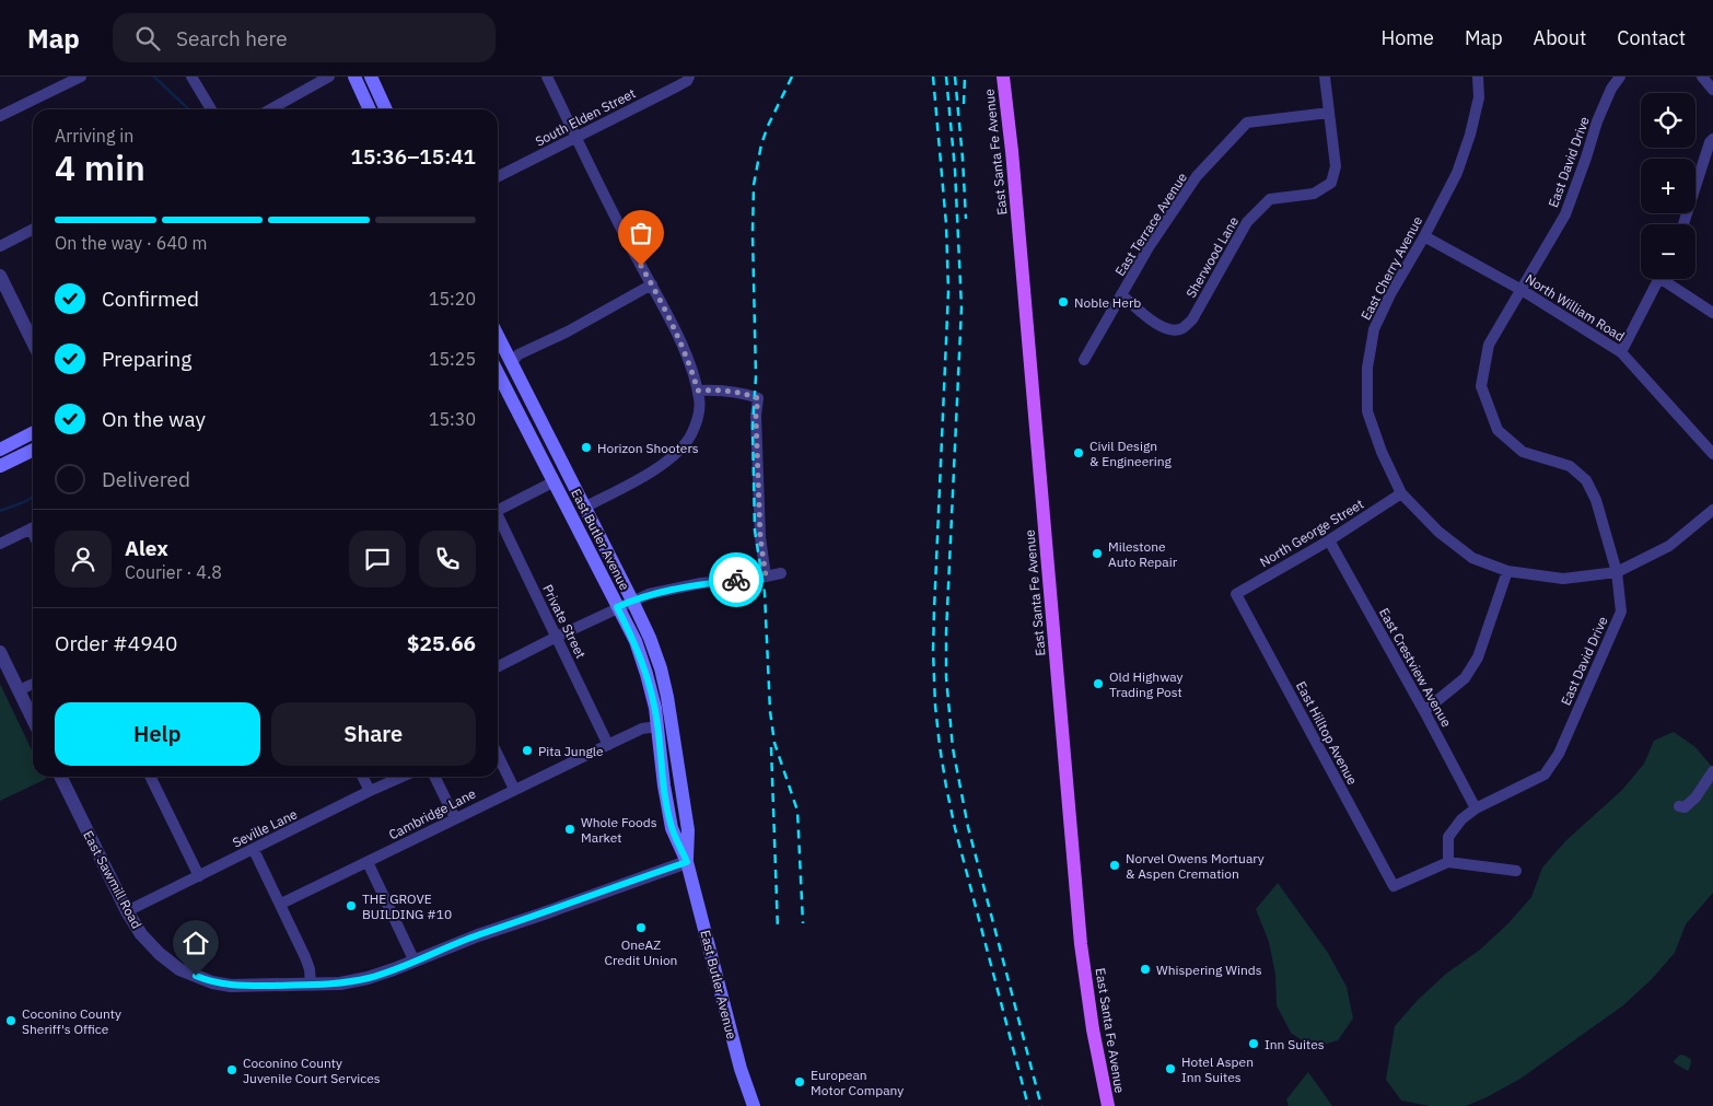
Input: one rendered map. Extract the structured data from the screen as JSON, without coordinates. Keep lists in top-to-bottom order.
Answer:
{
  "streets": {
    "main road": ["East Santa Fe Avenue", "East Butler Avenue"],
    "street": [
      "South Elden Street",
      "East David Drive",
      "East Terrace Avenue",
      "Sherwood Lane",
      "East Cherry Avenue",
      "North William Road",
      "North George Street",
      "Private Street",
      "East Crestview Avenue",
      "East Hilltop Avenue",
      "Cambridge Lane",
      "Seville Lane",
      "East Sawmill Road"
    ]
  },
  "crossings": [
    ["East David Drive", "East Cherry Avenue"],
    ["East David Drive", "North William Road"],
    ["East David Drive", "East Crestview Avenue"],
    ["East David Drive", "East Hilltop Avenue"],
    ["East Terrace Avenue", "Sherwood Lane"],
    ["East Cherry Avenue", "North William Road"],
    ["East Cherry Avenue", "North George Street"],
    ["North George Street", "East Crestview Avenue"],
    ["North George Street", "East Hilltop Avenue"],
    ["East Butler Avenue", "Cambridge Lane"],
    ["East Butler Avenue", "East Sawmill Road"],
    ["Private Street", "Cambridge Lane"],
    ["Seville Lane", "East Sawmill Road"]
  ],
  "places": [
    "Noble Herb",
    "Horizon Shooters",
    "Civil Design & Engineering",
    "Milestone Auto Repair",
    "Old Highway Trading Post",
    "Pita Jungle",
    "Whole Foods Market",
    "Norvel Owens Mortuary & Aspen Cremation",
    "THE GROVE BUILDING #10",
    "OneAZ Credit Union",
    "Whispering Winds",
    "Coconino County Sheriff's Office",
    "Inn Suites",
    "Hotel Aspen Inn Suites",
    "Coconino County Juvenile Court Services",
    "European Motor Company"
  ],
  "page": {
    "header": "Map",
    "search": "Search here",
    "nav": [
      "Home",
      "Map",
      "About",
      "Contact"
    ],
    "map_buttons": ["+", "−"],
    "heading": ["4 min", "Arriving in", "15:36–15:41"],
    "panel": [
      "Alex",
      "Courier · 4.8",
      "Order #4940",
      "$25.66"
    ],
    "bar": "On the way · 640 m",
    "list": [
      ["Confirmed", "15:20"],
      ["Preparing", "15:25"],
      ["On the way", "15:30"],
      "Delivered"
    ],
    "buttons": ["Help", "Share"]
  }
}
